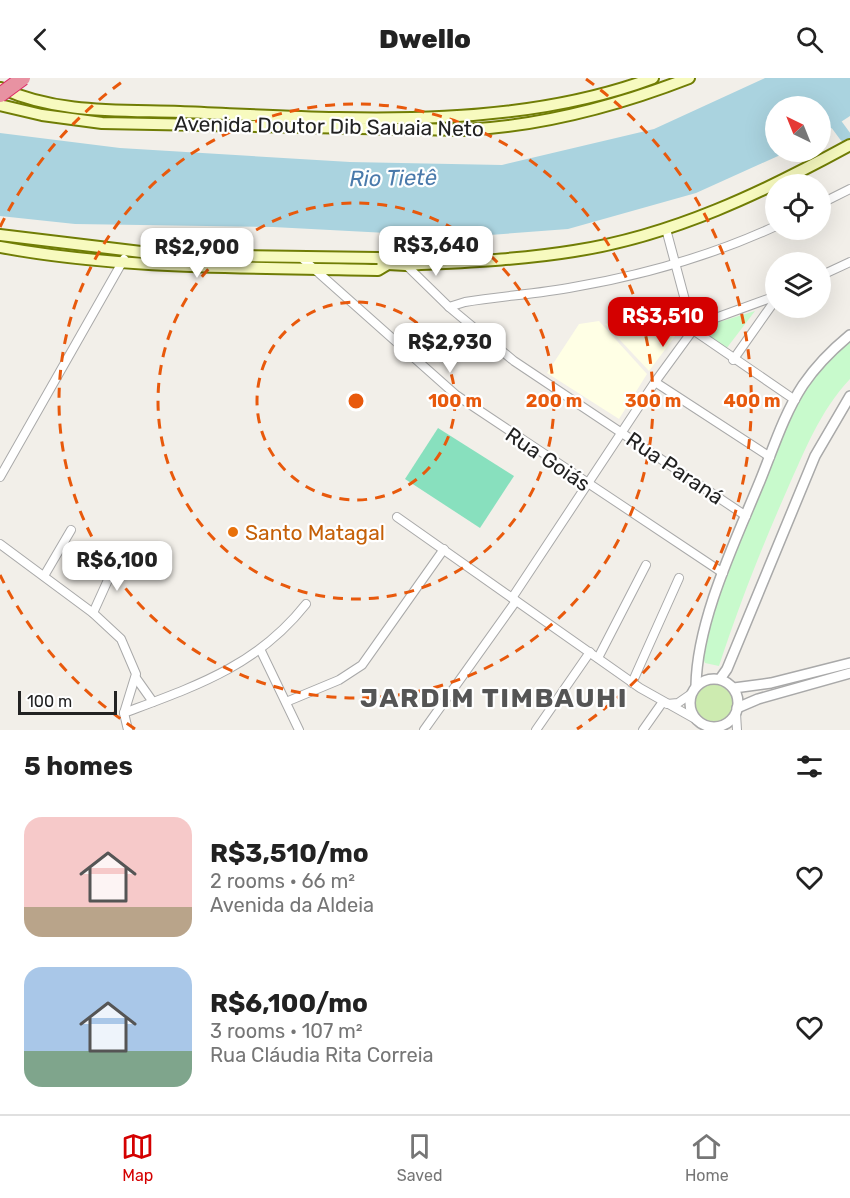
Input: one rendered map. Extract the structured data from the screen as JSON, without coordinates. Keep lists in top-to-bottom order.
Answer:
{
  "streets": {
    "main road": ["Avenida Doutor Dib Sauaia Neto"],
    "street": ["Rua Goiás", "Rua Paraná"]
  },
  "districts": ["JARDIM TIMBAUHI"],
  "water": ["Rio Tietê"],
  "places": ["Santo Matagal"],
  "scale_bar": "100 m",
  "north": "top left",
  "page": {
    "header": "Dwello",
    "price": [
      "R$3,640",
      "R$2,900",
      "R$3,510",
      "R$2,930",
      "R$6,100"
    ],
    "scale": "100 m",
    "heading": "5 homes",
    "list": [
      {
        "name": "R$3,510/mo",
        "note": "2 rooms · 66 m² · Avenida da Aldeia"
      },
      {
        "name": "R$6,100/mo",
        "note": "3 rooms · 107 m² · Rua Cláudia Rita Correia"
      }
    ],
    "tabs": ["Map", "Saved", "Home"]
  },
  "rings": [
    "100 m",
    "200 m",
    "300 m",
    "400 m"
  ]
}
